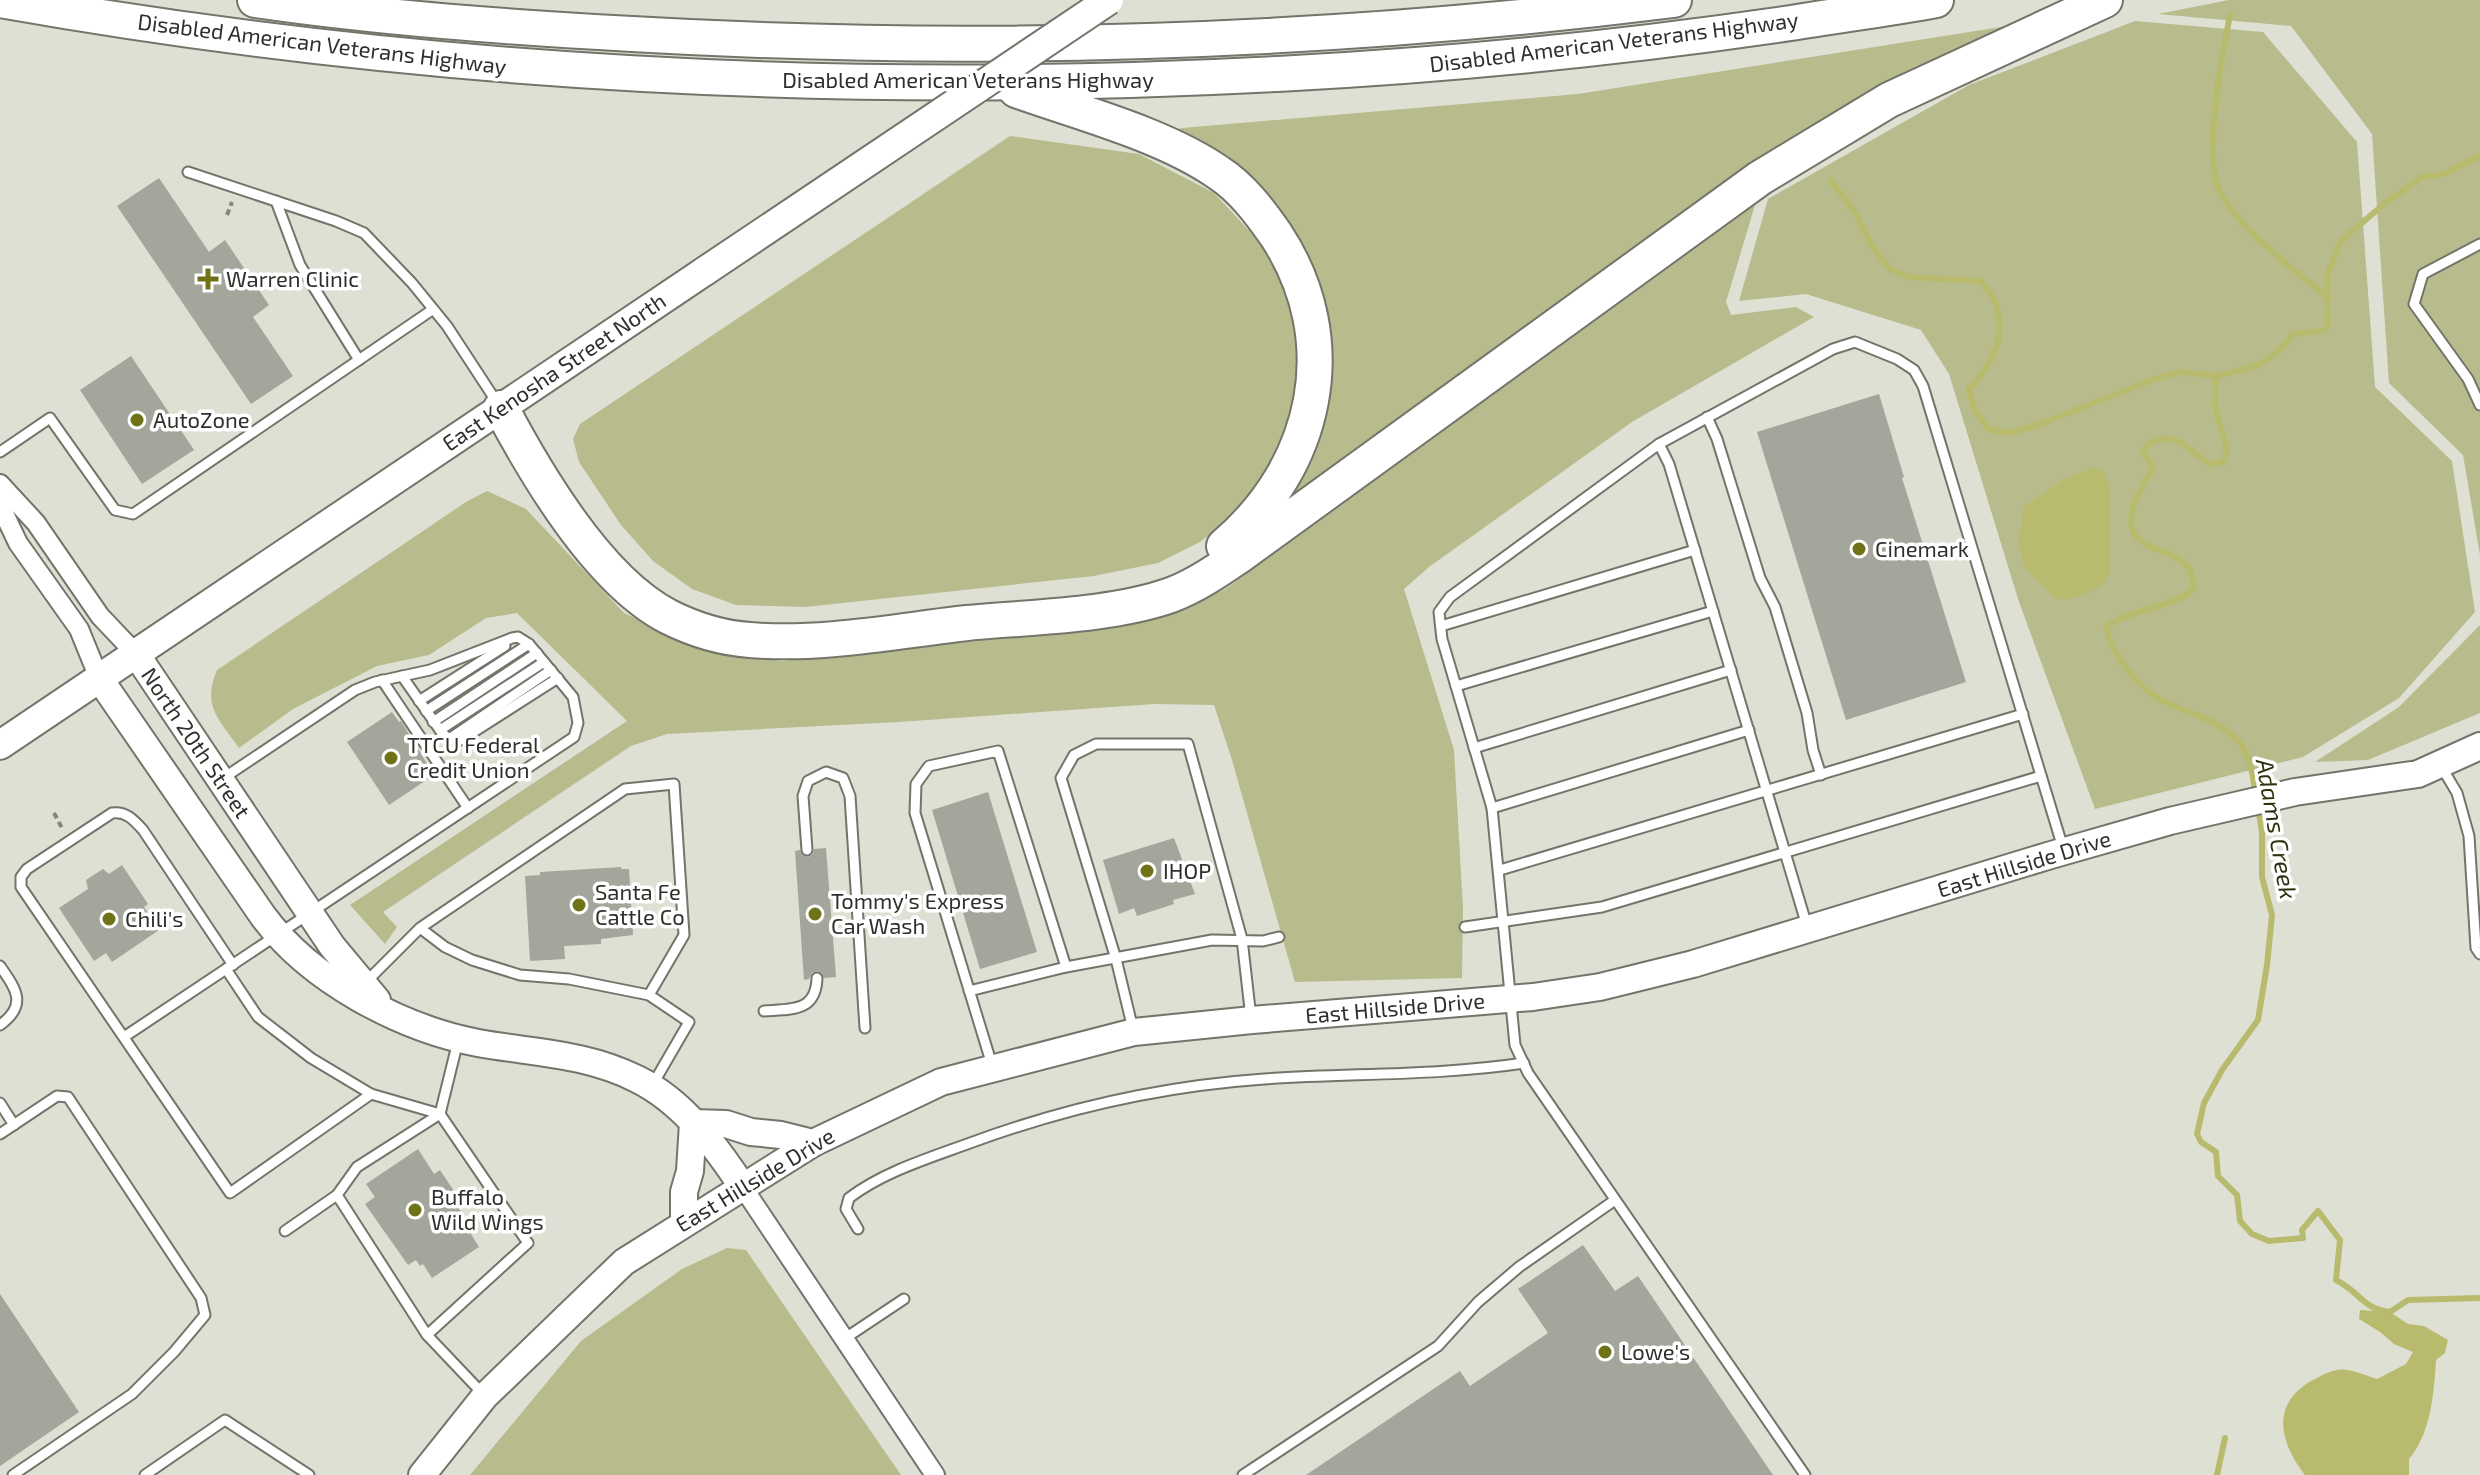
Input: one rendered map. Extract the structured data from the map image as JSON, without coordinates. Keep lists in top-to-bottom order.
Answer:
{
  "streets": {
    "highway": ["Disabled American Veterans Highway"],
    "main road": ["East Kenosha Street North"],
    "street": ["North 20th Street", "East Hillside Drive"]
  },
  "crossings": [
    ["East Kenosha Street North", "North 20th Street"],
    ["North 20th Street", "East Hillside Drive"]
  ],
  "water": ["Adams Creek"],
  "places": {
    "health": ["Warren Clinic"],
    "other": [
      "AutoZone",
      "Cinemark",
      "TTCU Federal Credit Union",
      "IHOP",
      "Santa Fe Cattle Co",
      "Tommy's Express Car Wash",
      "Chili's",
      "Buffalo Wild Wings",
      "Lowe's"
    ]
  }
}
